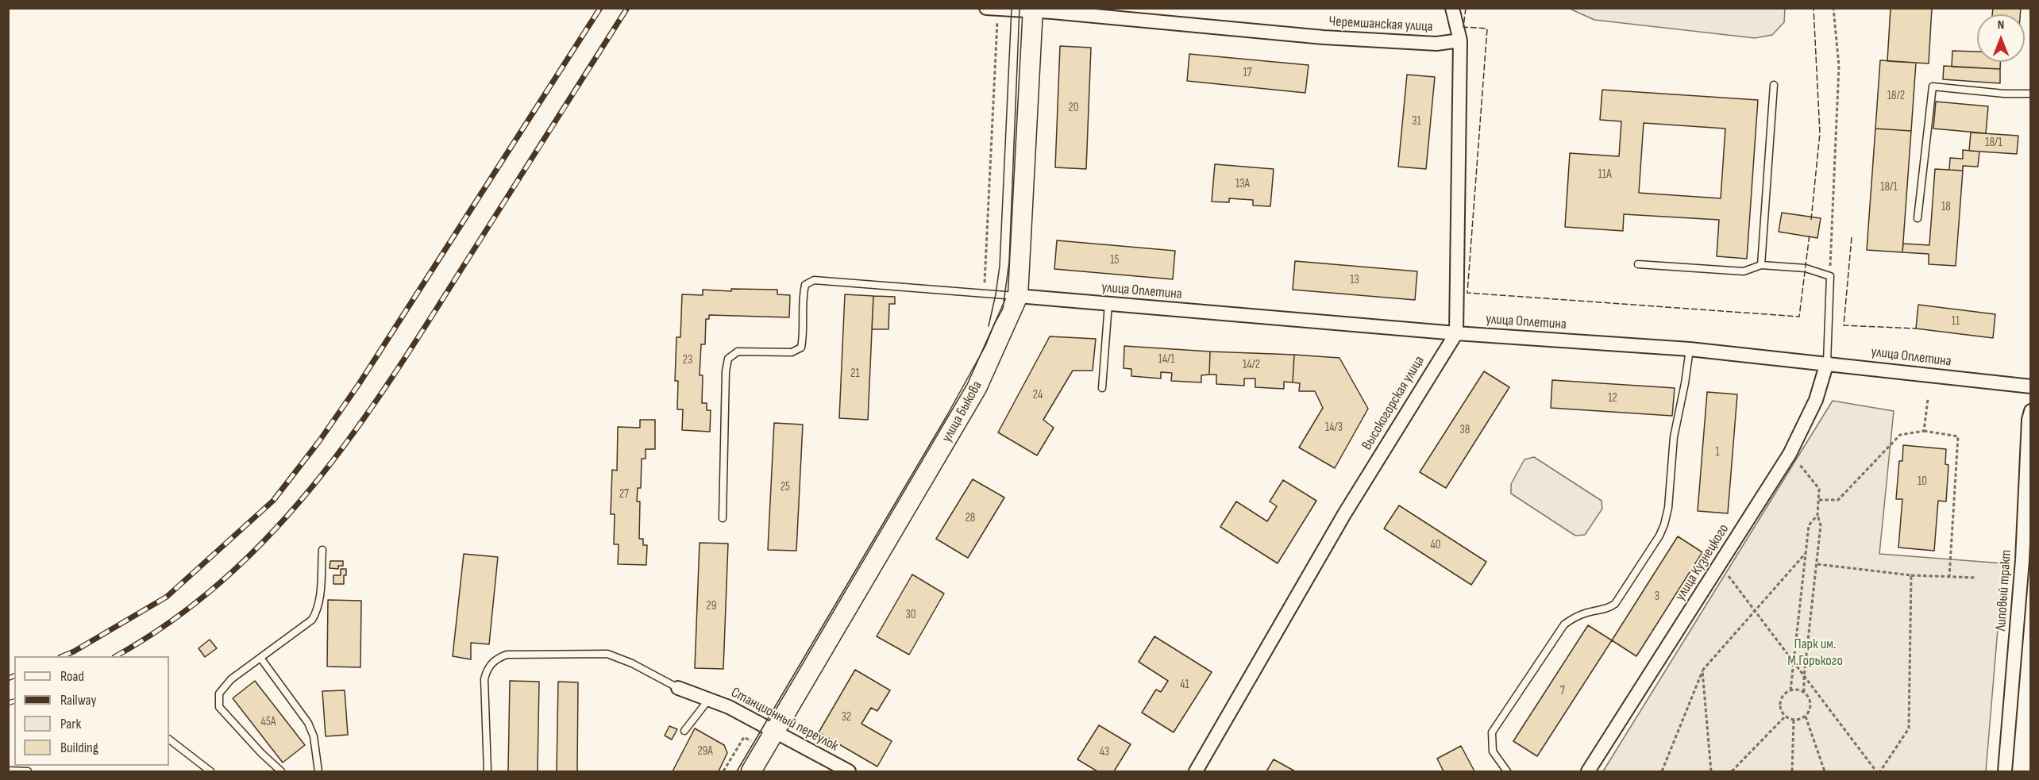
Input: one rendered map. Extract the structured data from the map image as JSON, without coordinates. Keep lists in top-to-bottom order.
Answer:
{
  "streets": {
    "street": [
      "Черемшанская улица",
      "улица Оплетина",
      "Высокогорская улица",
      "улица Быкова",
      "улица Кузнецкого",
      "Липовый тракт",
      "Станционный переулок"
    ]
  },
  "crossings": [
    ["Черемшанская улица", "улица Быкова"],
    ["улица Оплетина", "Высокогорская улица"],
    ["улица Оплетина", "улица Быкова"],
    ["улица Оплетина", "улица Кузнецкого"],
    ["улица Быкова", "Станционный переулок"]
  ],
  "parks": ["Парк им. М.Горького"],
  "house_numbers": [
    "17",
    "18/2",
    "20",
    "31",
    "18/1",
    "11А",
    "13А",
    "18/1",
    "18",
    "15",
    "13",
    "11",
    "14/1",
    "23",
    "14/2",
    "21",
    "24",
    "12",
    "14/3",
    "38",
    "1",
    "10",
    "25",
    "27",
    "28",
    "40",
    "3",
    "29",
    "30",
    "41",
    "7",
    "32",
    "45А",
    "29А",
    "43"
  ],
  "legend": [
    "Road",
    "Railway",
    "Park",
    "Building"
  ],
  "north": "top"
}
